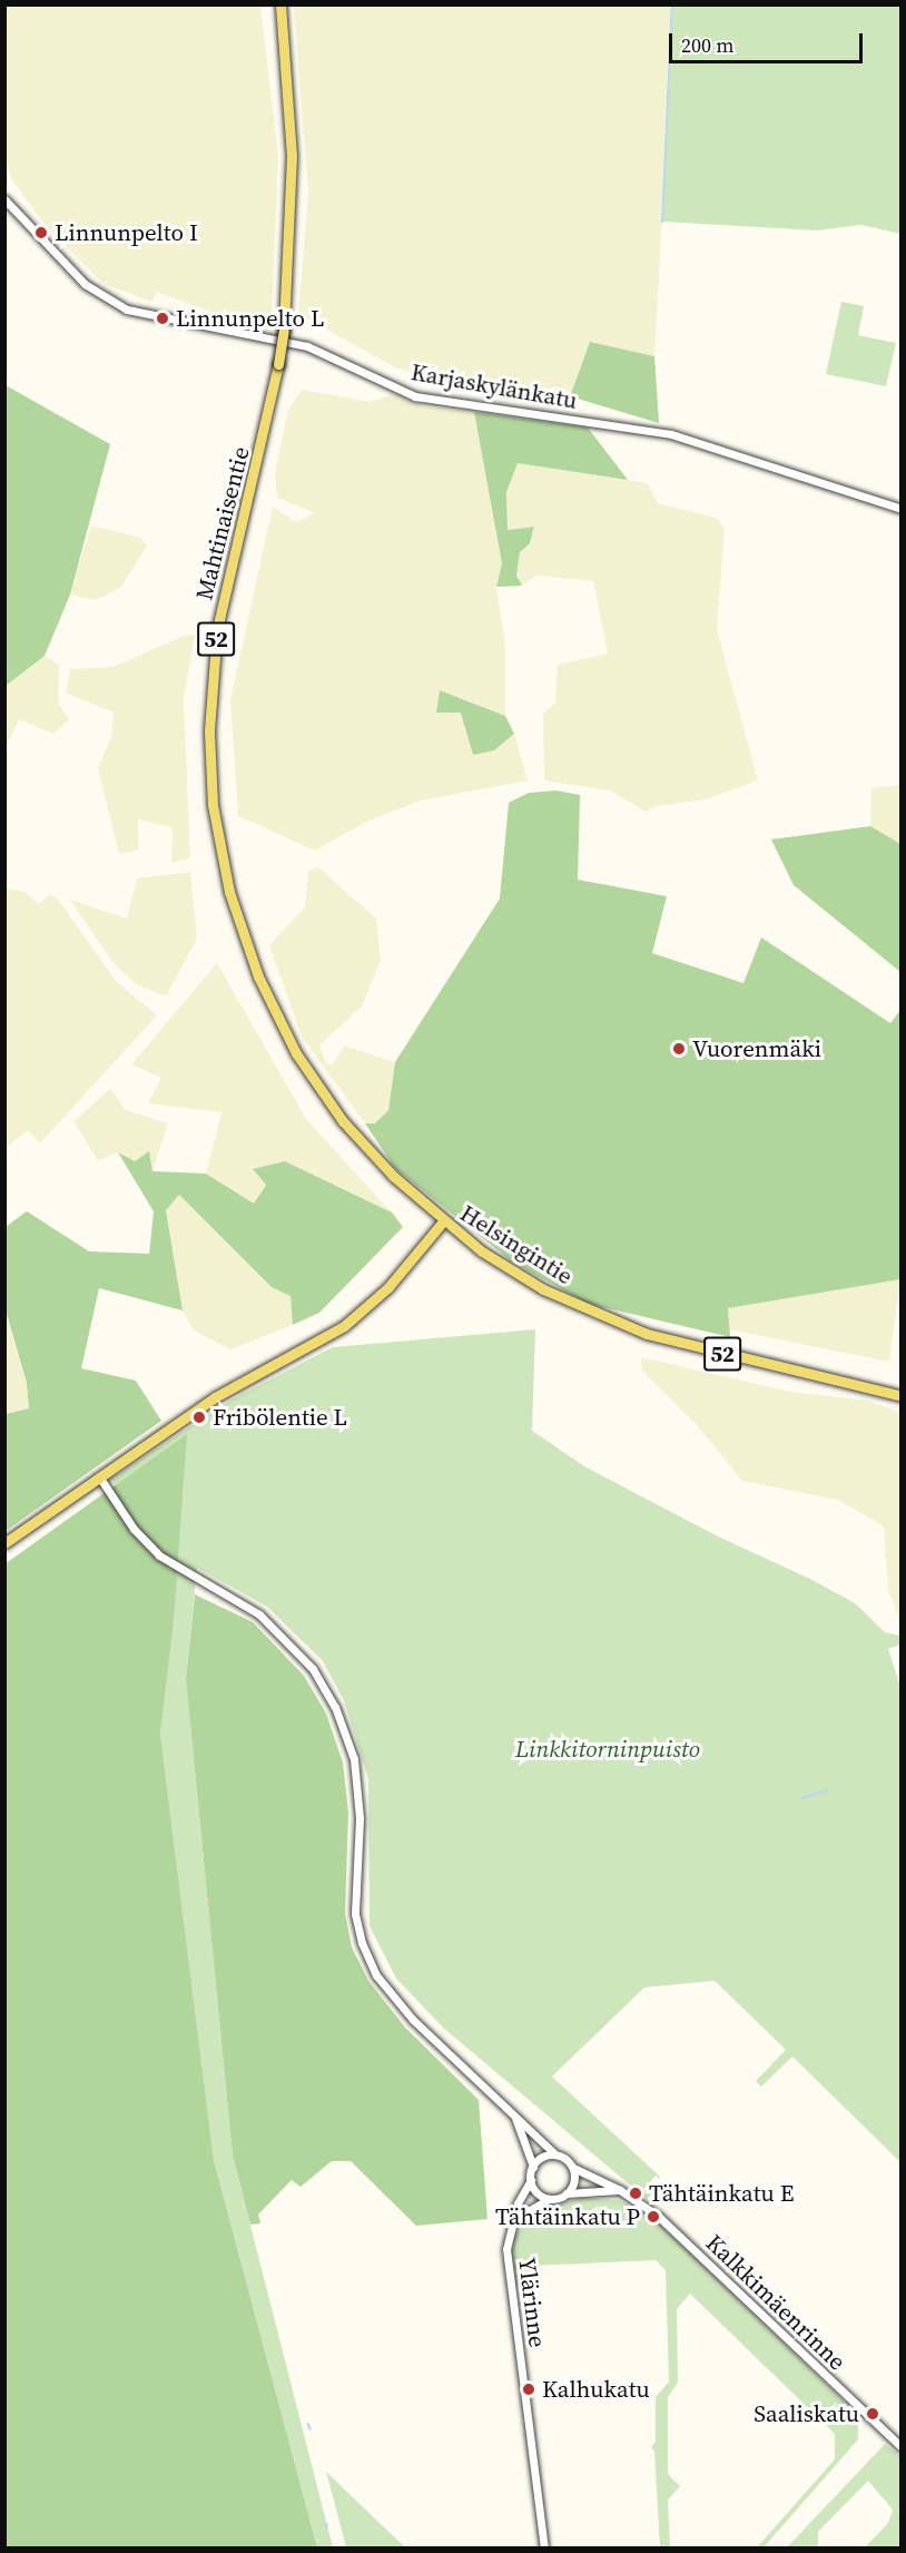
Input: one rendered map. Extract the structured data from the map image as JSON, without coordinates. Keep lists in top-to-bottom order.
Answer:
{
  "streets": {
    "main road": ["Mahtinaisentie", "52", "Helsingintie"],
    "street": ["Karjaskylänkatu", "Ylärinne", "Kalkkimäenrinne"]
  },
  "crossings": [
    ["Mahtinaisentie", "Helsingintie"],
    ["Ylärinne", "Kalkkimäenrinne"]
  ],
  "parks": ["Linkkitorninpuisto"],
  "places": [
    "Linnunpelto I",
    "Linnunpelto L",
    "Vuorenmäki",
    "Fribölentie L",
    "Tähtäinkatu E",
    "Tähtäinkatu P",
    "Kalhukatu",
    "Saaliskatu"
  ],
  "scale_bar": "200 m"
}
